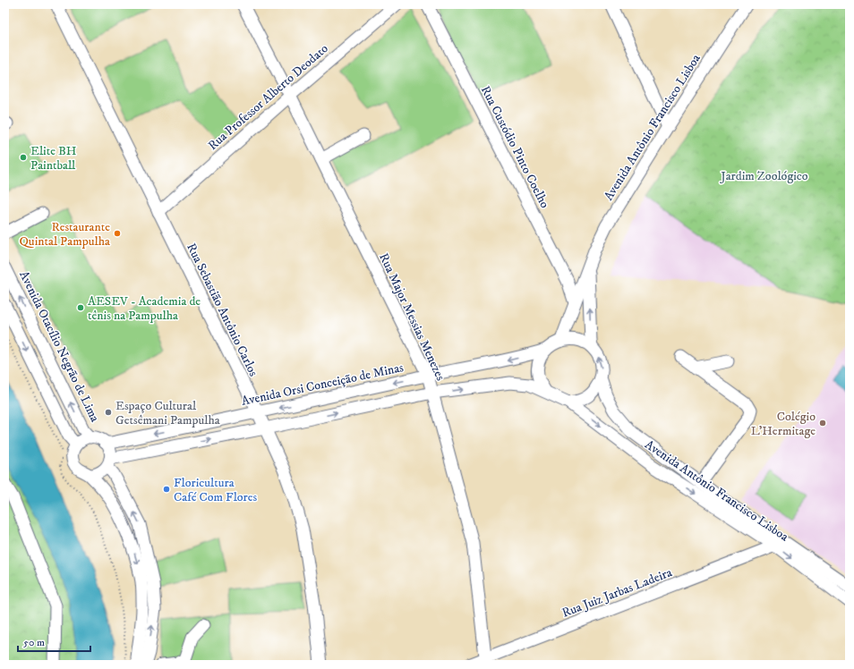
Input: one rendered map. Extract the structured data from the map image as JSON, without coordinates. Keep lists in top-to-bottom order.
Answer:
{
  "streets": {
    "street": [
      "Rua Professor Alberto Deodato",
      "Avenida Antônio Francisco Lisboa",
      "Rua Custódio Pinto Coelho",
      "Rua Sebastião Antônio Carlos",
      "Rua Major Messias Menezes",
      "Avenida Otacílio Negrão de Lima",
      "Avenida Orsi Conceição de Minas",
      "Rua Juiz Jarbas Ladeira"
    ]
  },
  "crossings": [
    ["Rua Professor Alberto Deodato", "Rua Sebastião Antônio Carlos"],
    ["Rua Professor Alberto Deodato", "Rua Major Messias Menezes"],
    ["Avenida Antônio Francisco Lisboa", "Rua Custódio Pinto Coelho"],
    ["Avenida Antônio Francisco Lisboa", "Avenida Orsi Conceição de Minas"],
    ["Avenida Antônio Francisco Lisboa", "Rua Juiz Jarbas Ladeira"],
    ["Rua Sebastião Antônio Carlos", "Avenida Orsi Conceição de Minas"],
    ["Rua Major Messias Menezes", "Avenida Orsi Conceição de Minas"],
    ["Rua Major Messias Menezes", "Rua Juiz Jarbas Ladeira"],
    ["Avenida Otacílio Negrão de Lima", "Avenida Orsi Conceição de Minas"]
  ],
  "parks": ["Jardim Zoológico"],
  "places": [
    "Elite BH Paintball",
    "Restaurante Quintal Pampulha",
    "AESEV - Academia de tênis na Pampulha",
    "Espaço Cultural Getsêmani Pampulha",
    "Colégio L'Hermitage",
    "Floricultura Café Com Flores"
  ],
  "scale_bar": "50 m"
}
